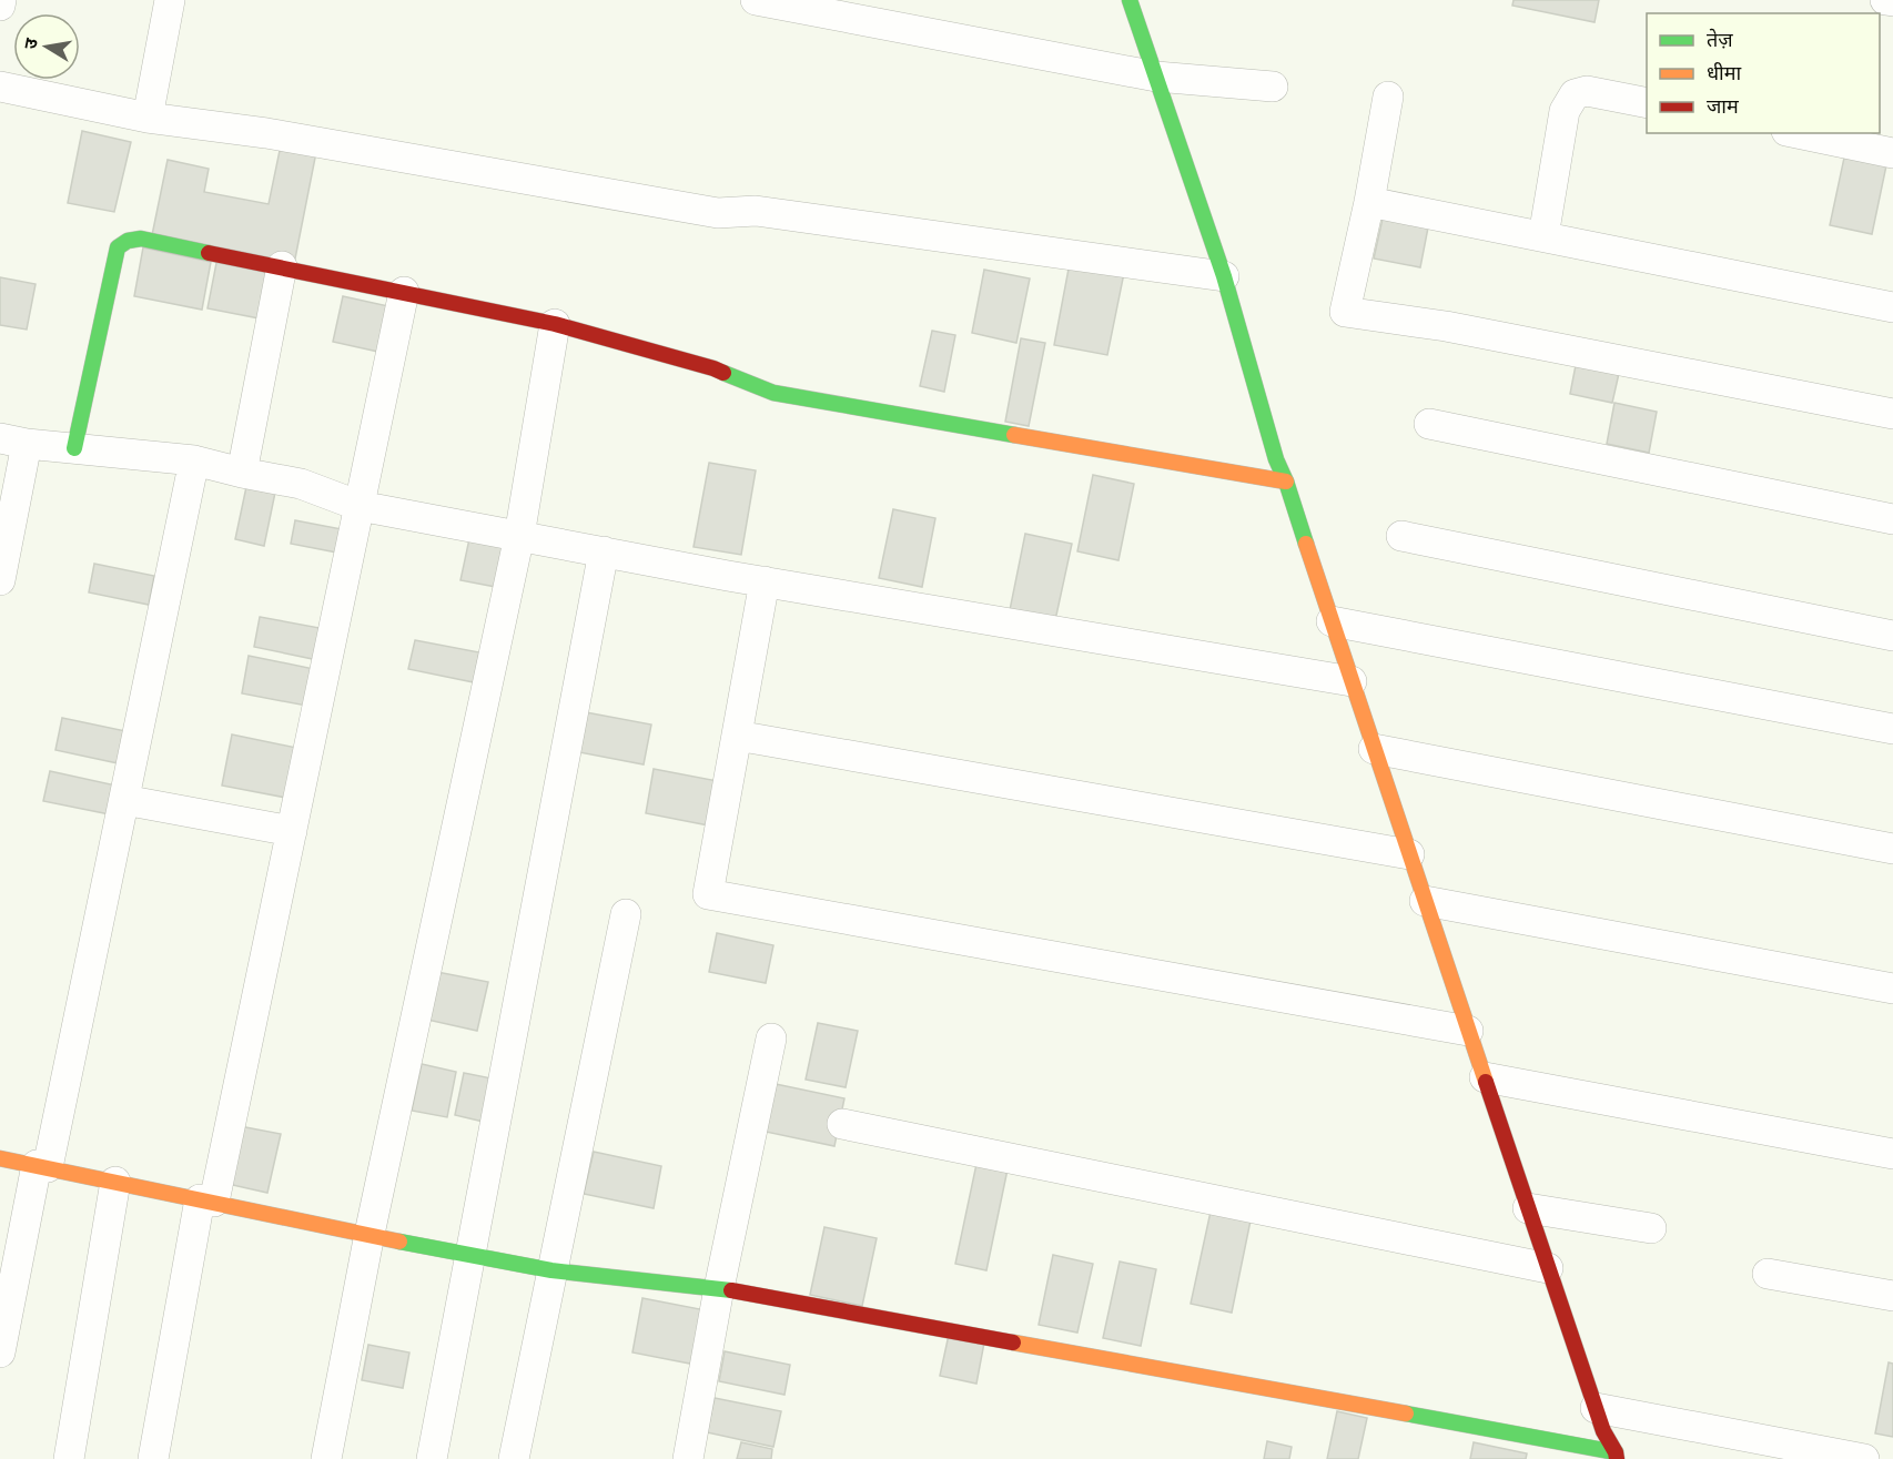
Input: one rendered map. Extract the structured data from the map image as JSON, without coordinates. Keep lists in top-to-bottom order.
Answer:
{
  "legend": ["तेज़", "धीमा", "जाम"],
  "north": "left"
}
